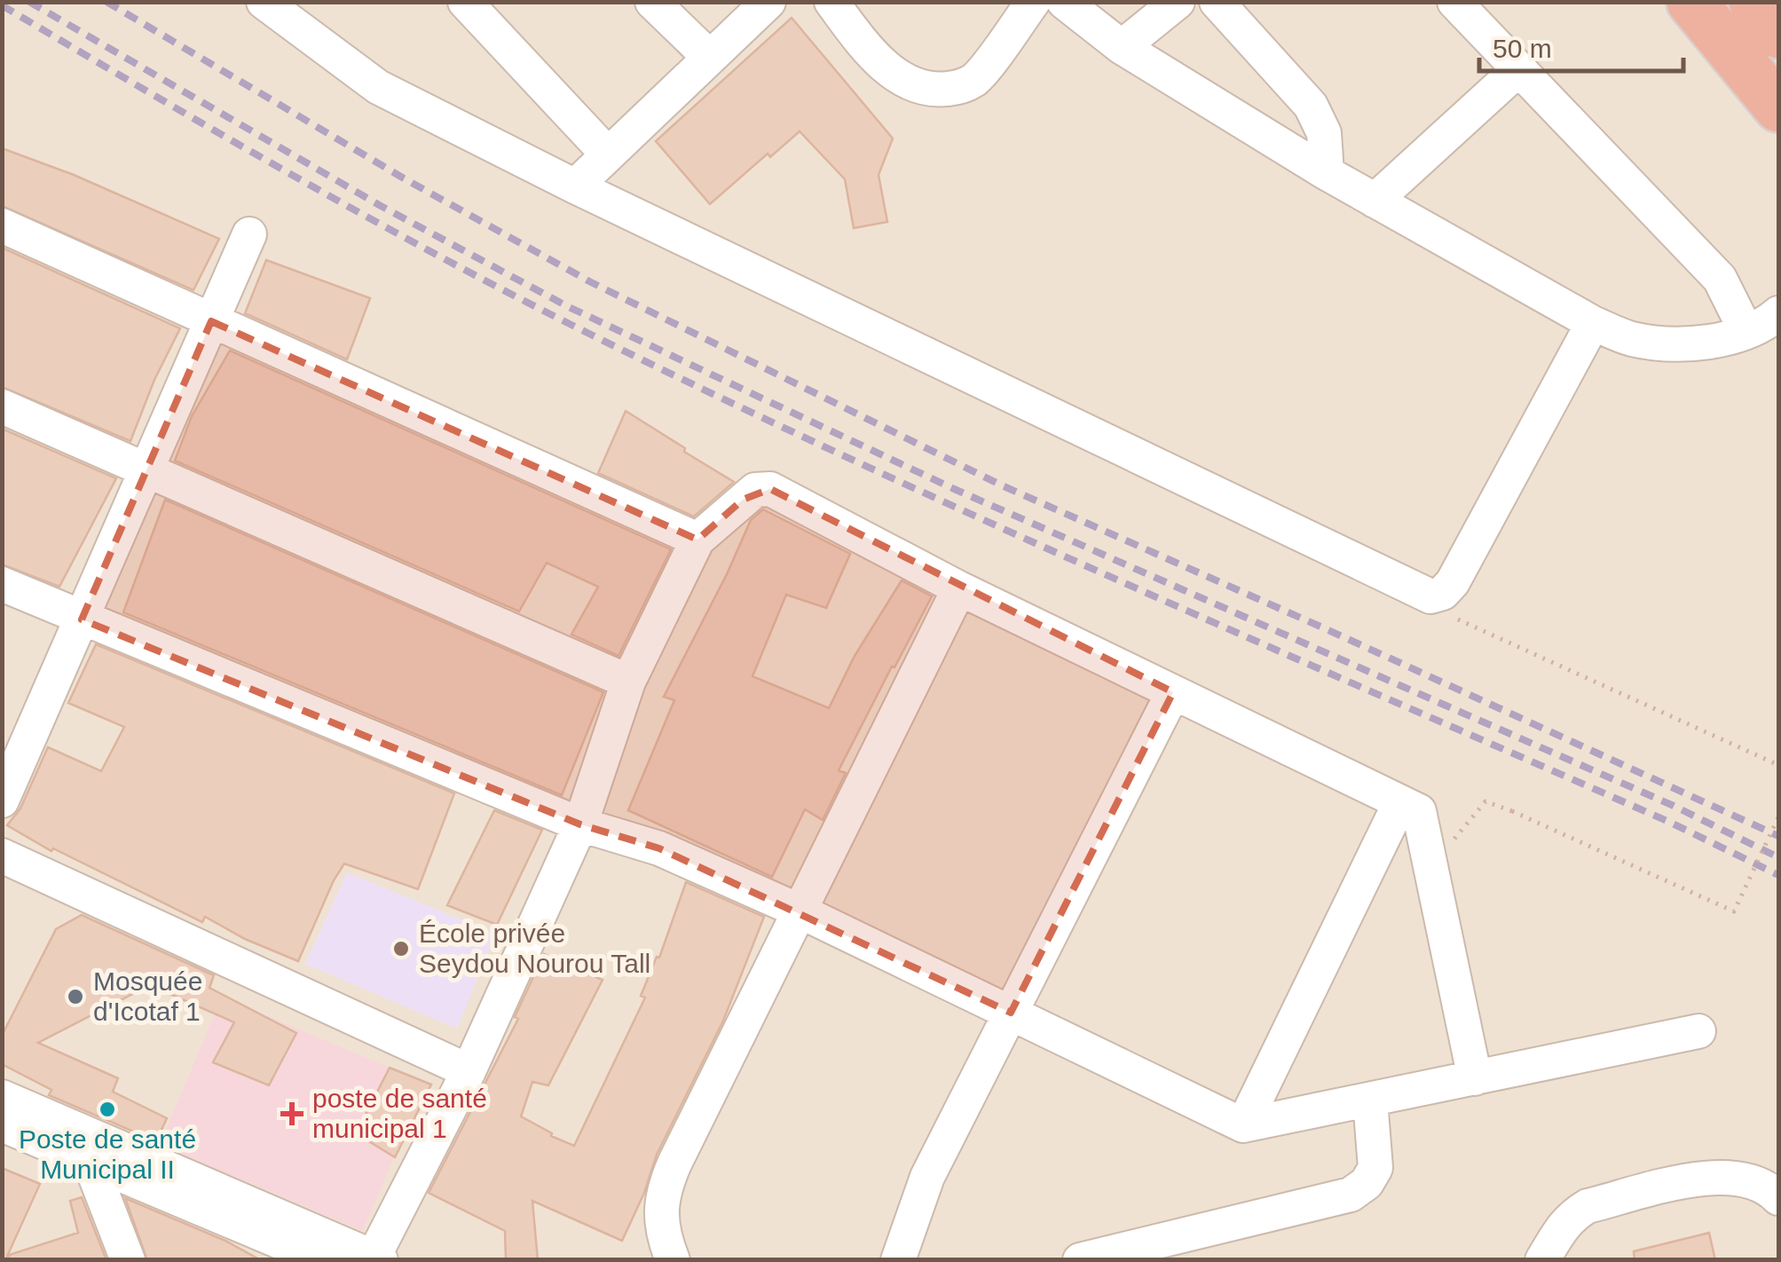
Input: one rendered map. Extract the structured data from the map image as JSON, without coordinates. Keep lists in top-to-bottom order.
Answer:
{
  "places": {
    "other": ["École privée Seydou Nourou Tall", "Mosquée d'Icotaf 1", "Poste de santé Municipal II"],
    "health": ["poste de santé municipal 1"]
  },
  "scale_bar": "50 m"
}
